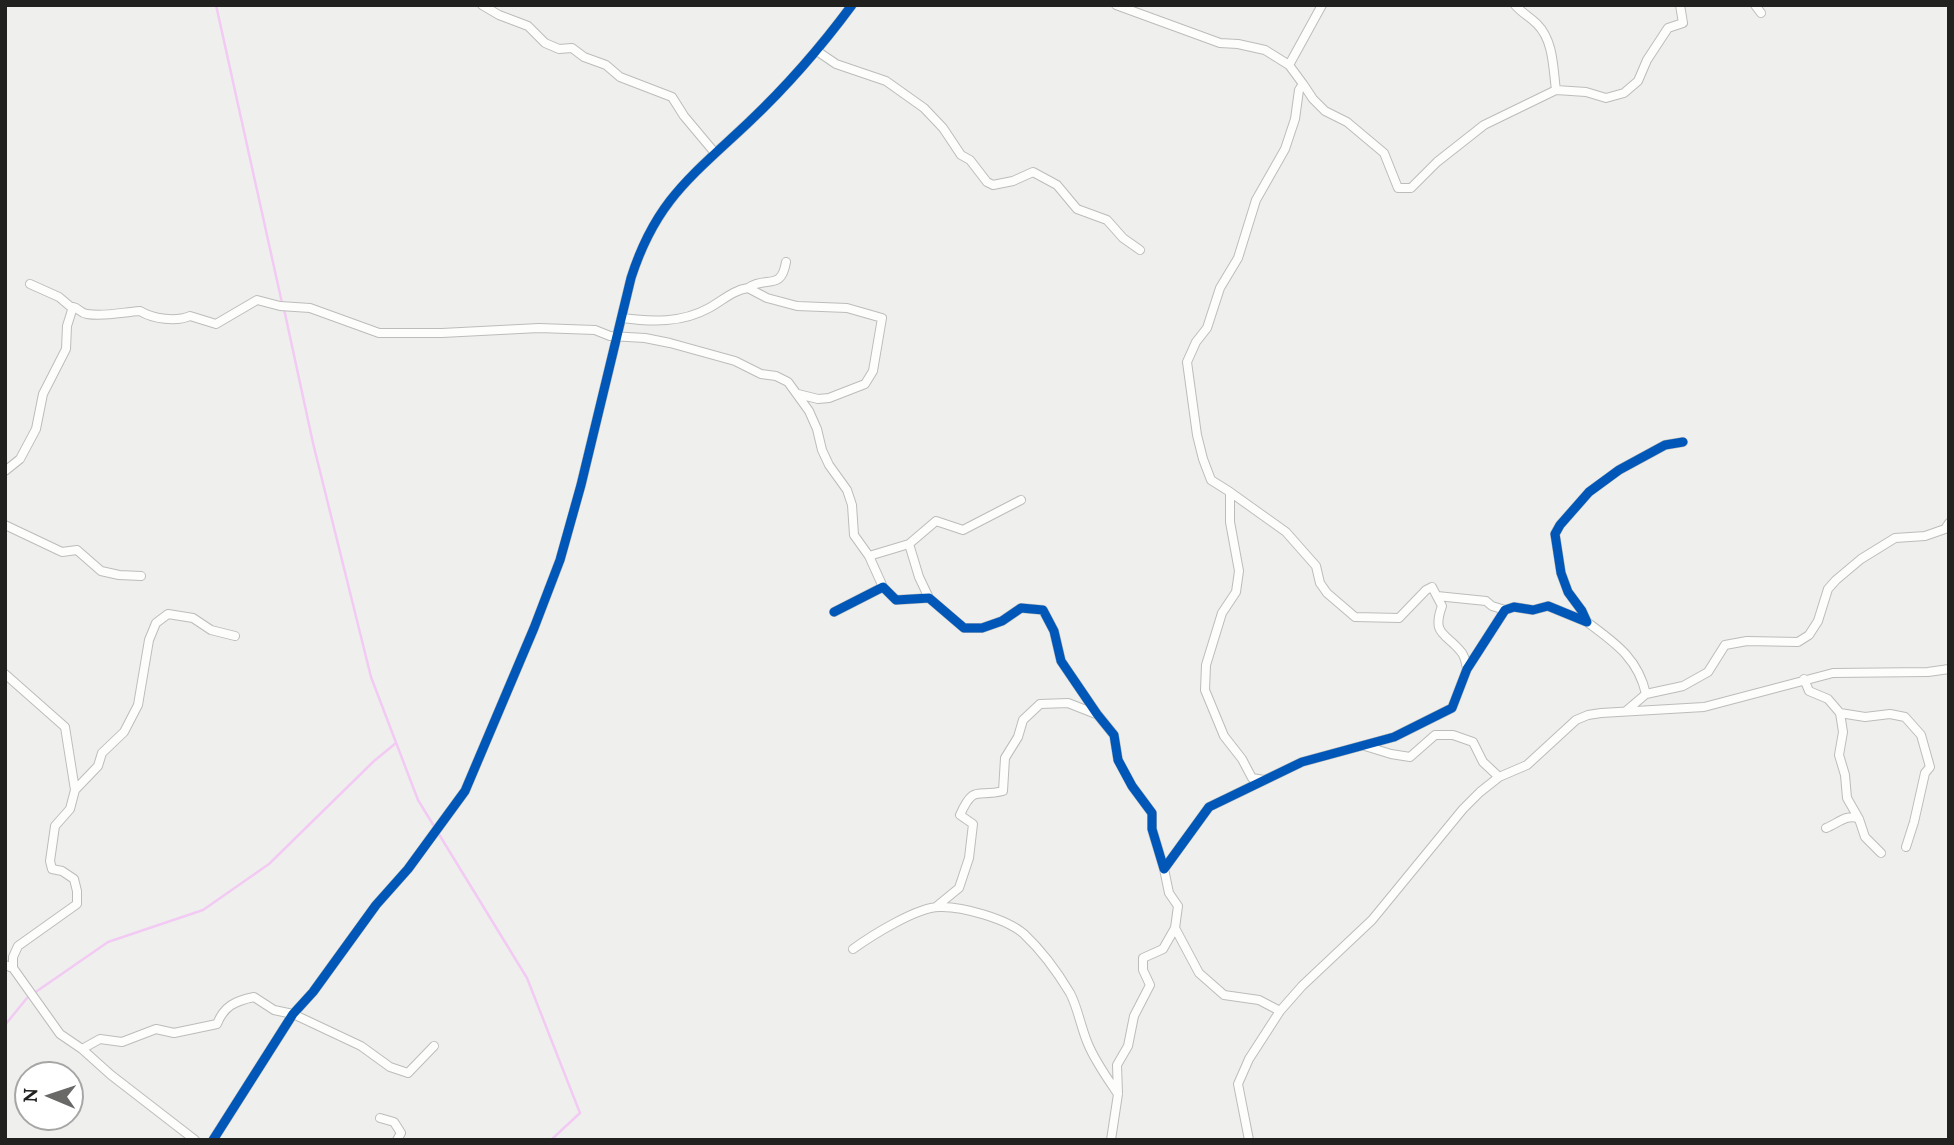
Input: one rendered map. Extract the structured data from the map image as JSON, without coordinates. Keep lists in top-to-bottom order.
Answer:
{
  "north": "left"
}
